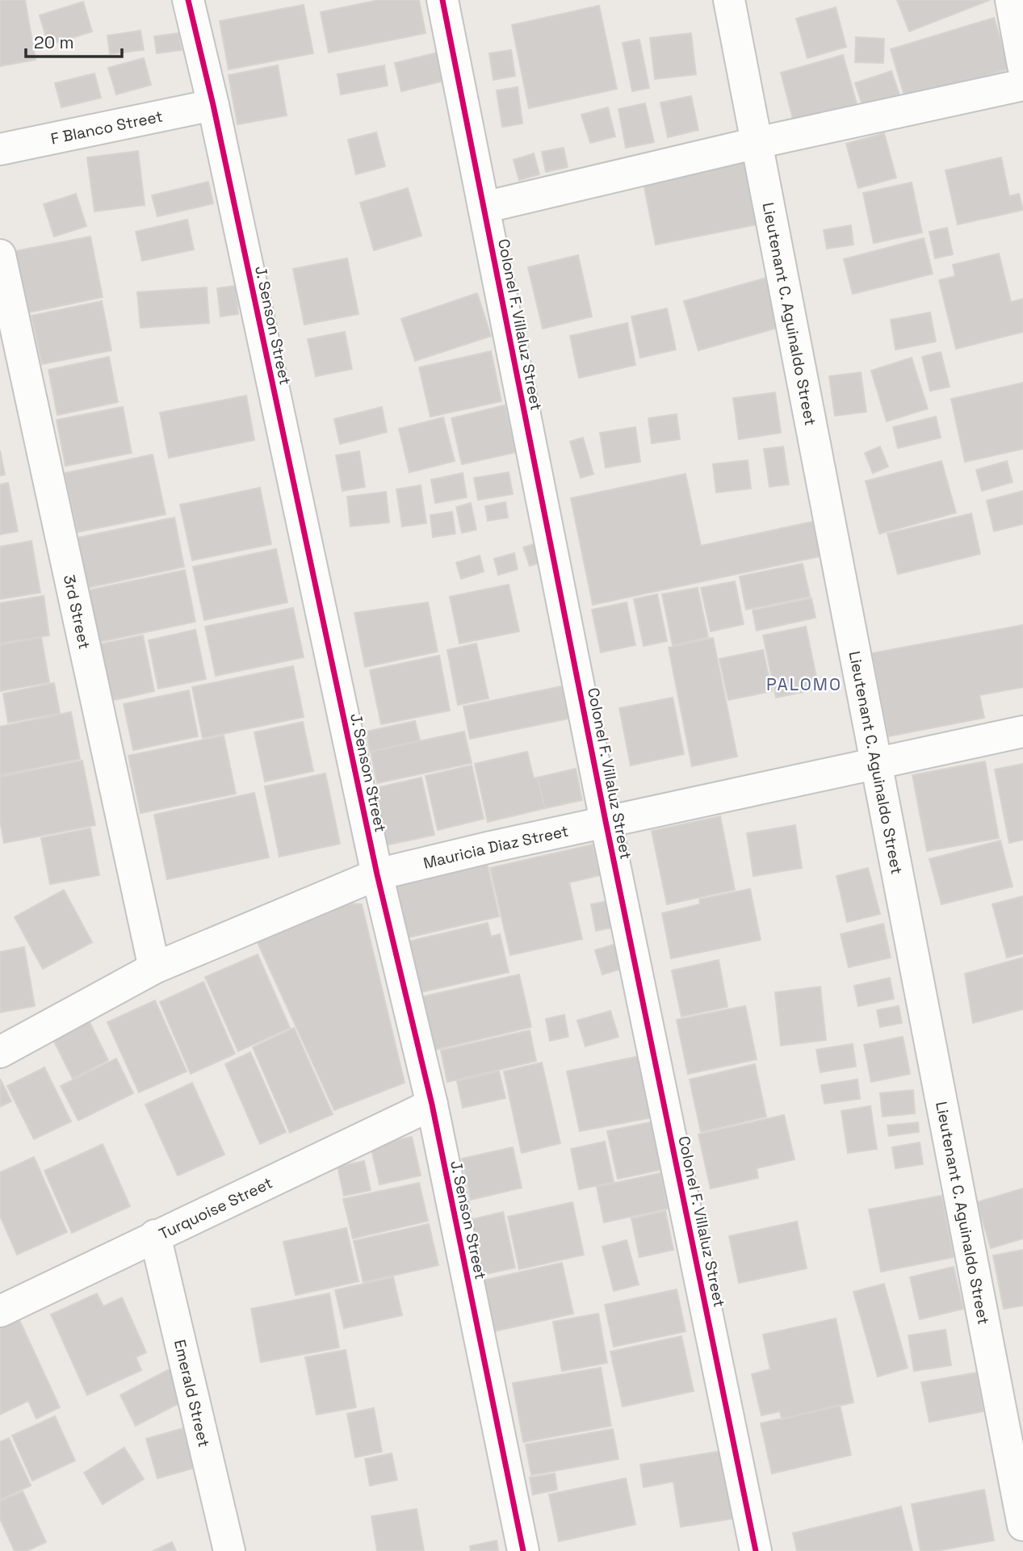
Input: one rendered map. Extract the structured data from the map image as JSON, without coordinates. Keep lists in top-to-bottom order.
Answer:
{
  "streets": {
    "street": [
      "F Blanco Street",
      "Lieutenant C. Aguinaldo Street",
      "Colonel F. Villaluz Street",
      "J. Senson Street",
      "3rd Street",
      "Mauricia Diaz Street",
      "Turquoise Street",
      "Emerald Street"
    ]
  },
  "crossings": [
    ["F Blanco Street", "J. Senson Street"],
    ["Lieutenant C. Aguinaldo Street", "Mauricia Diaz Street"],
    ["Colonel F. Villaluz Street", "Mauricia Diaz Street"],
    ["J. Senson Street", "Mauricia Diaz Street"],
    ["J. Senson Street", "Turquoise Street"],
    ["3rd Street", "Mauricia Diaz Street"],
    ["Turquoise Street", "Emerald Street"]
  ],
  "districts": ["PALOMO"],
  "scale_bar": "20 m"
}
